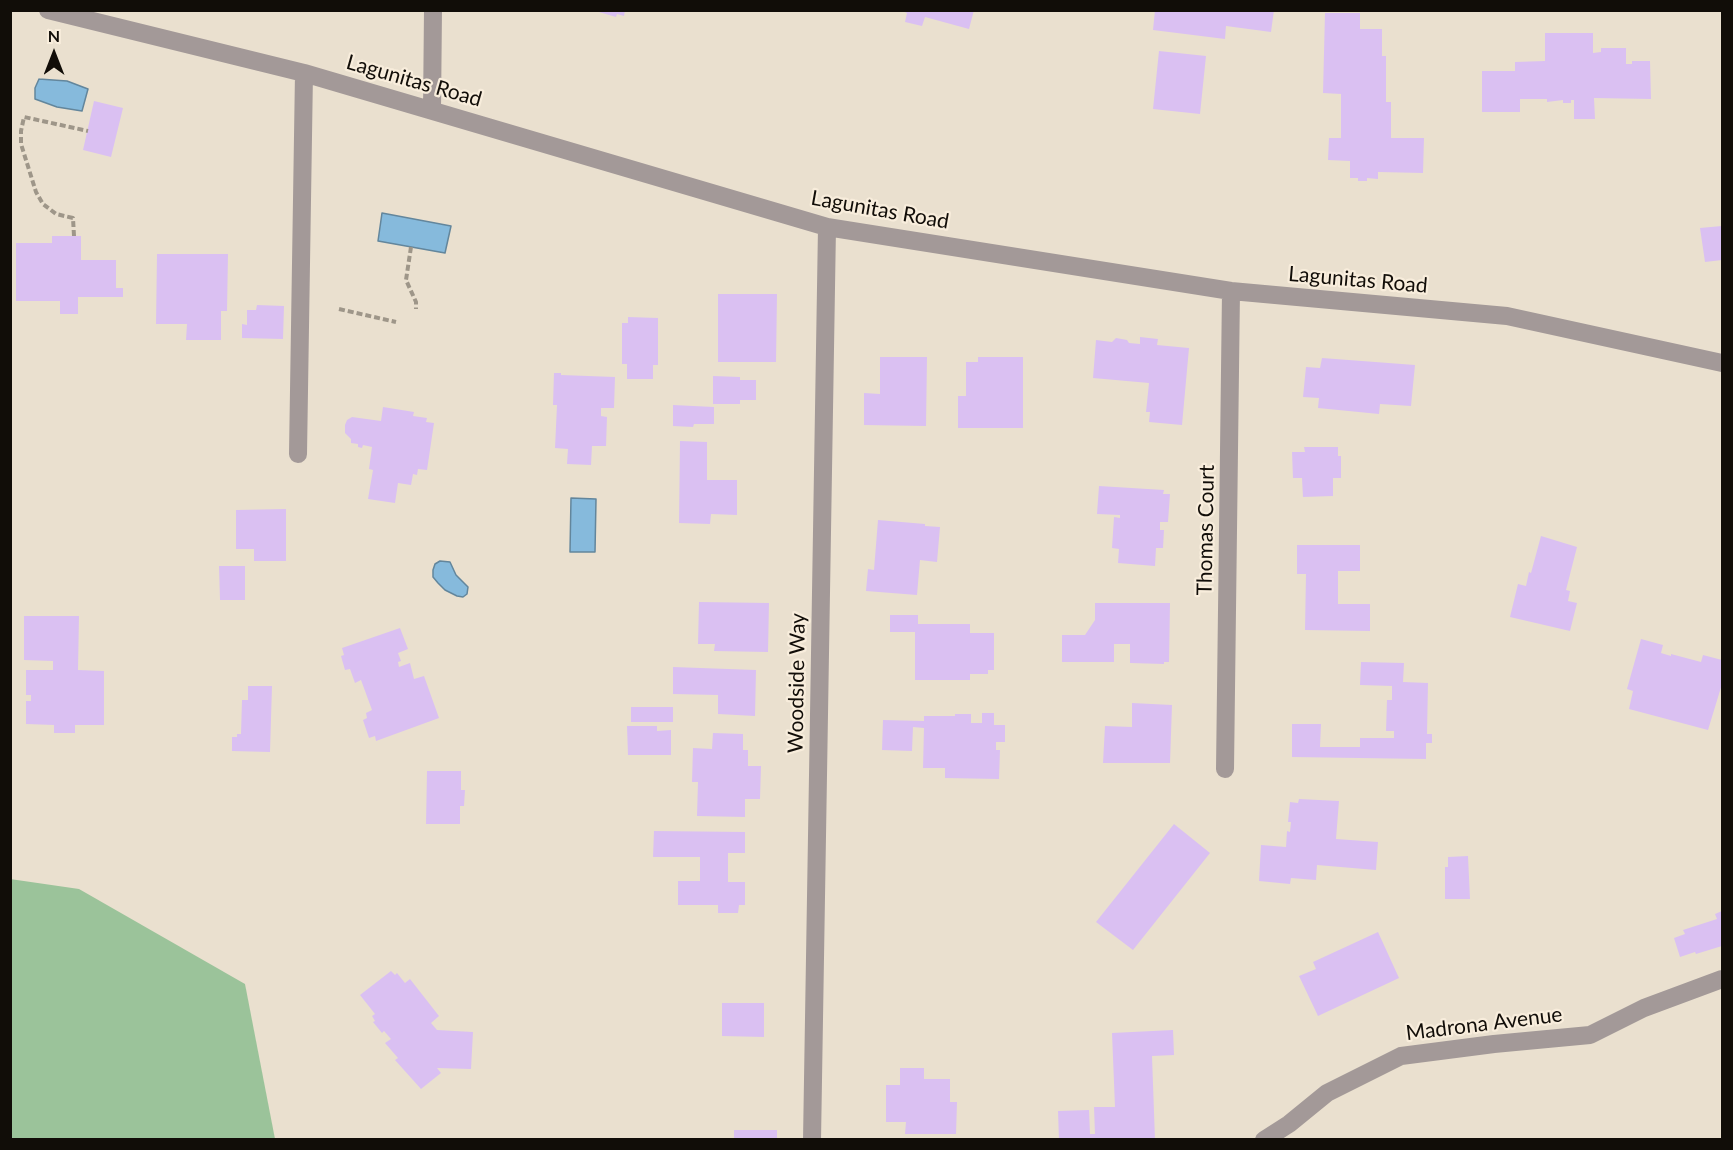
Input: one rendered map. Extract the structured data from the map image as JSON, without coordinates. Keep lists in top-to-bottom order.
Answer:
{
  "streets": {
    "street": [
      "Lagunitas Road",
      "Thomas Court",
      "Woodside Way",
      "Madrona Avenue"
    ]
  },
  "crossings": [
    ["Lagunitas Road", "Thomas Court"],
    ["Lagunitas Road", "Woodside Way"]
  ],
  "north": "top"
}
